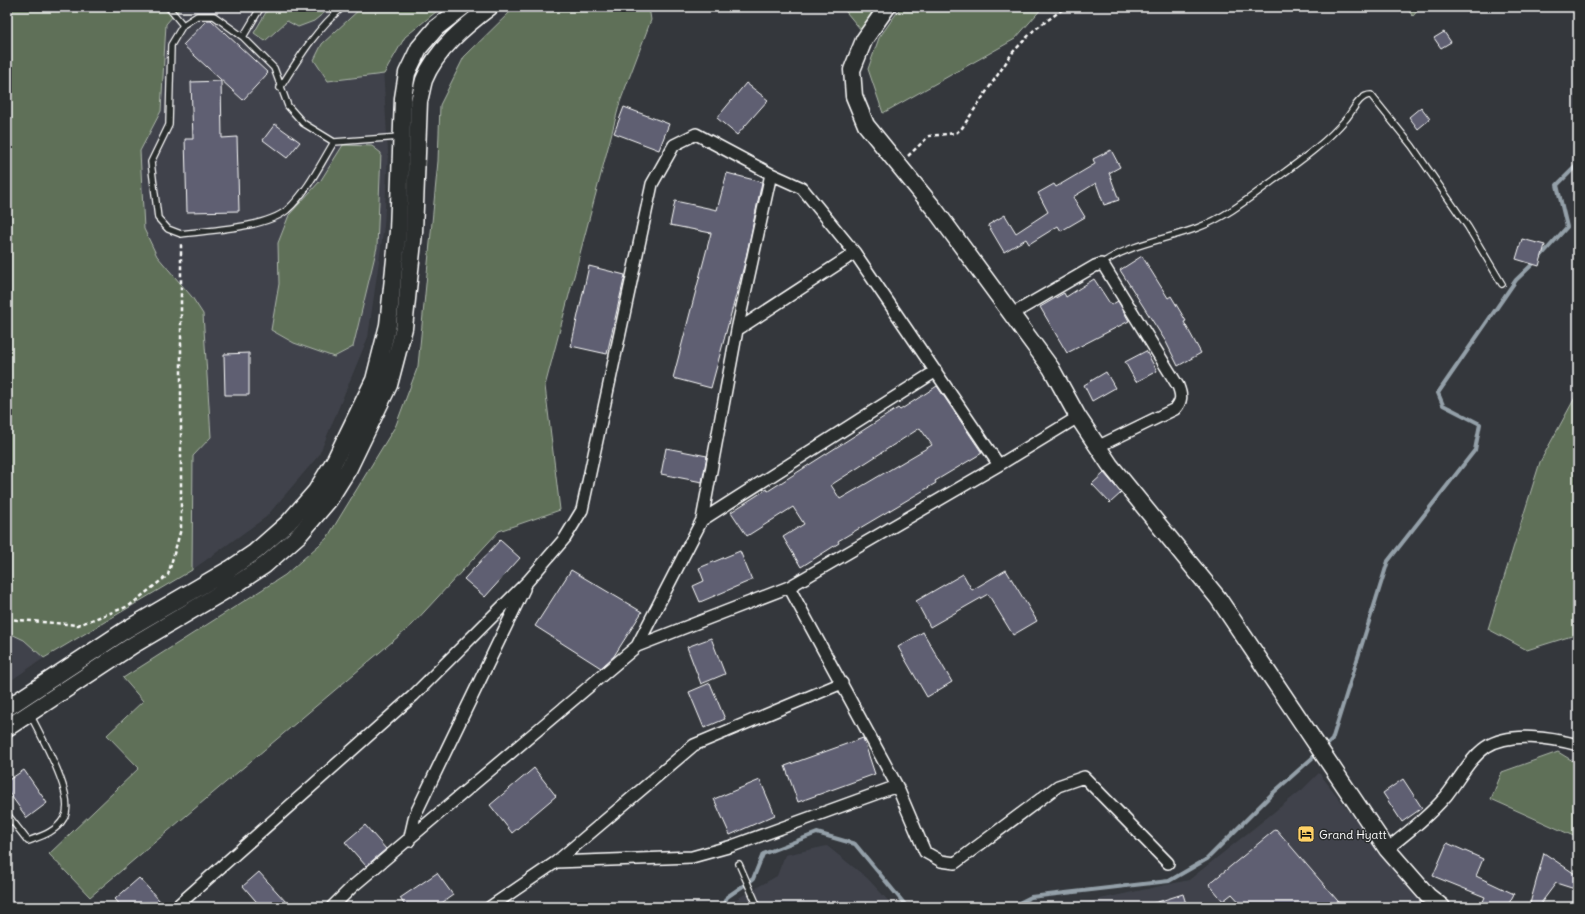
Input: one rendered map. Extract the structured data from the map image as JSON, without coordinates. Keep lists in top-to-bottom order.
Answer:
{
  "places": {
    "hotel": ["Grand Hyatt"]
  }
}
